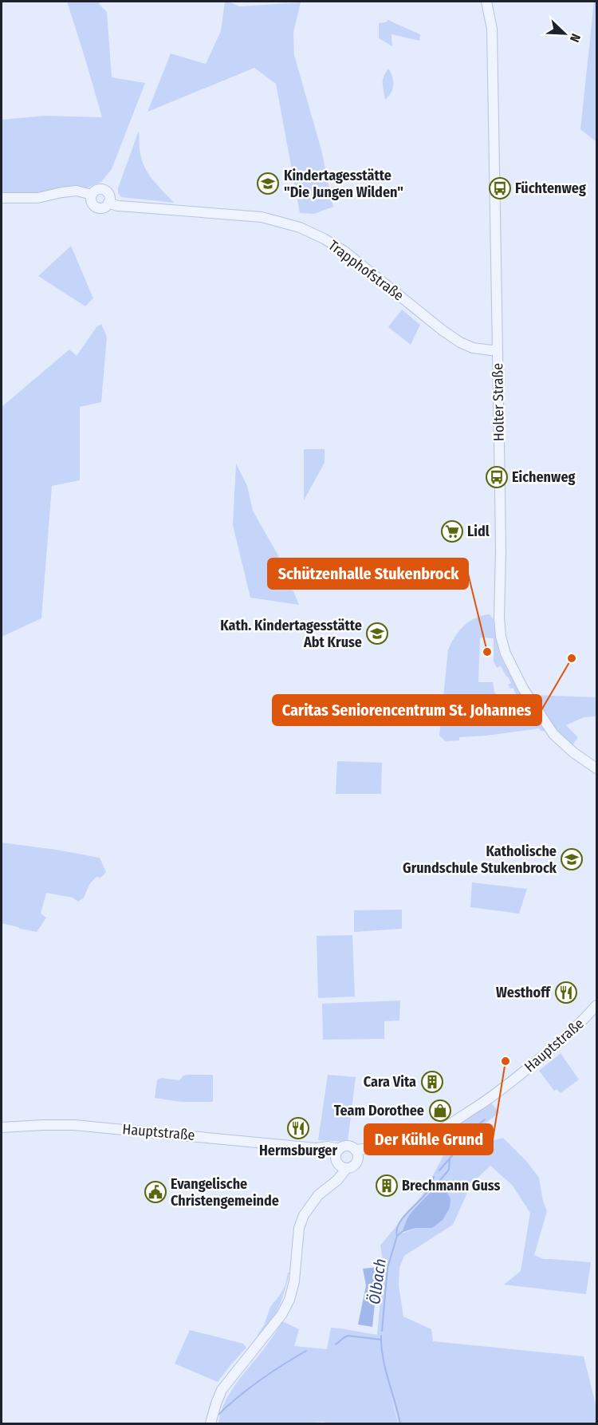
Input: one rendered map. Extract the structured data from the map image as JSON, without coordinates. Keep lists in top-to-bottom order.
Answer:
{
  "streets": {
    "street": ["Trapphofstraße", "Holter Straße", "Hauptstraße"]
  },
  "crossings": [
    ["Trapphofstraße", "Holter Straße"]
  ],
  "water": ["Ölbach"],
  "places": {
    "school or university": ["Kindertagesstätte \"Die Jungen Wilden\"", "Kath. Kindertagesstätte Abt Kruse", "Katholische Grundschule Stukenbrock"],
    "bus stop": ["Füchtenweg", "Eichenweg"],
    "supermarket": ["Lidl"],
    "other": ["Schützenhalle Stukenbrock", "Caritas Seniorencentrum St. Johannes", "Der Kühle Grund"],
    "restaurant": ["Westhoff", "Hermsburger"],
    "building": ["Cara Vita", "Brechmann Guss"],
    "shop": ["Team Dorothee"],
    "public building": ["Evangelische Christengemeinde"]
  },
  "north": "bottom right"
}
